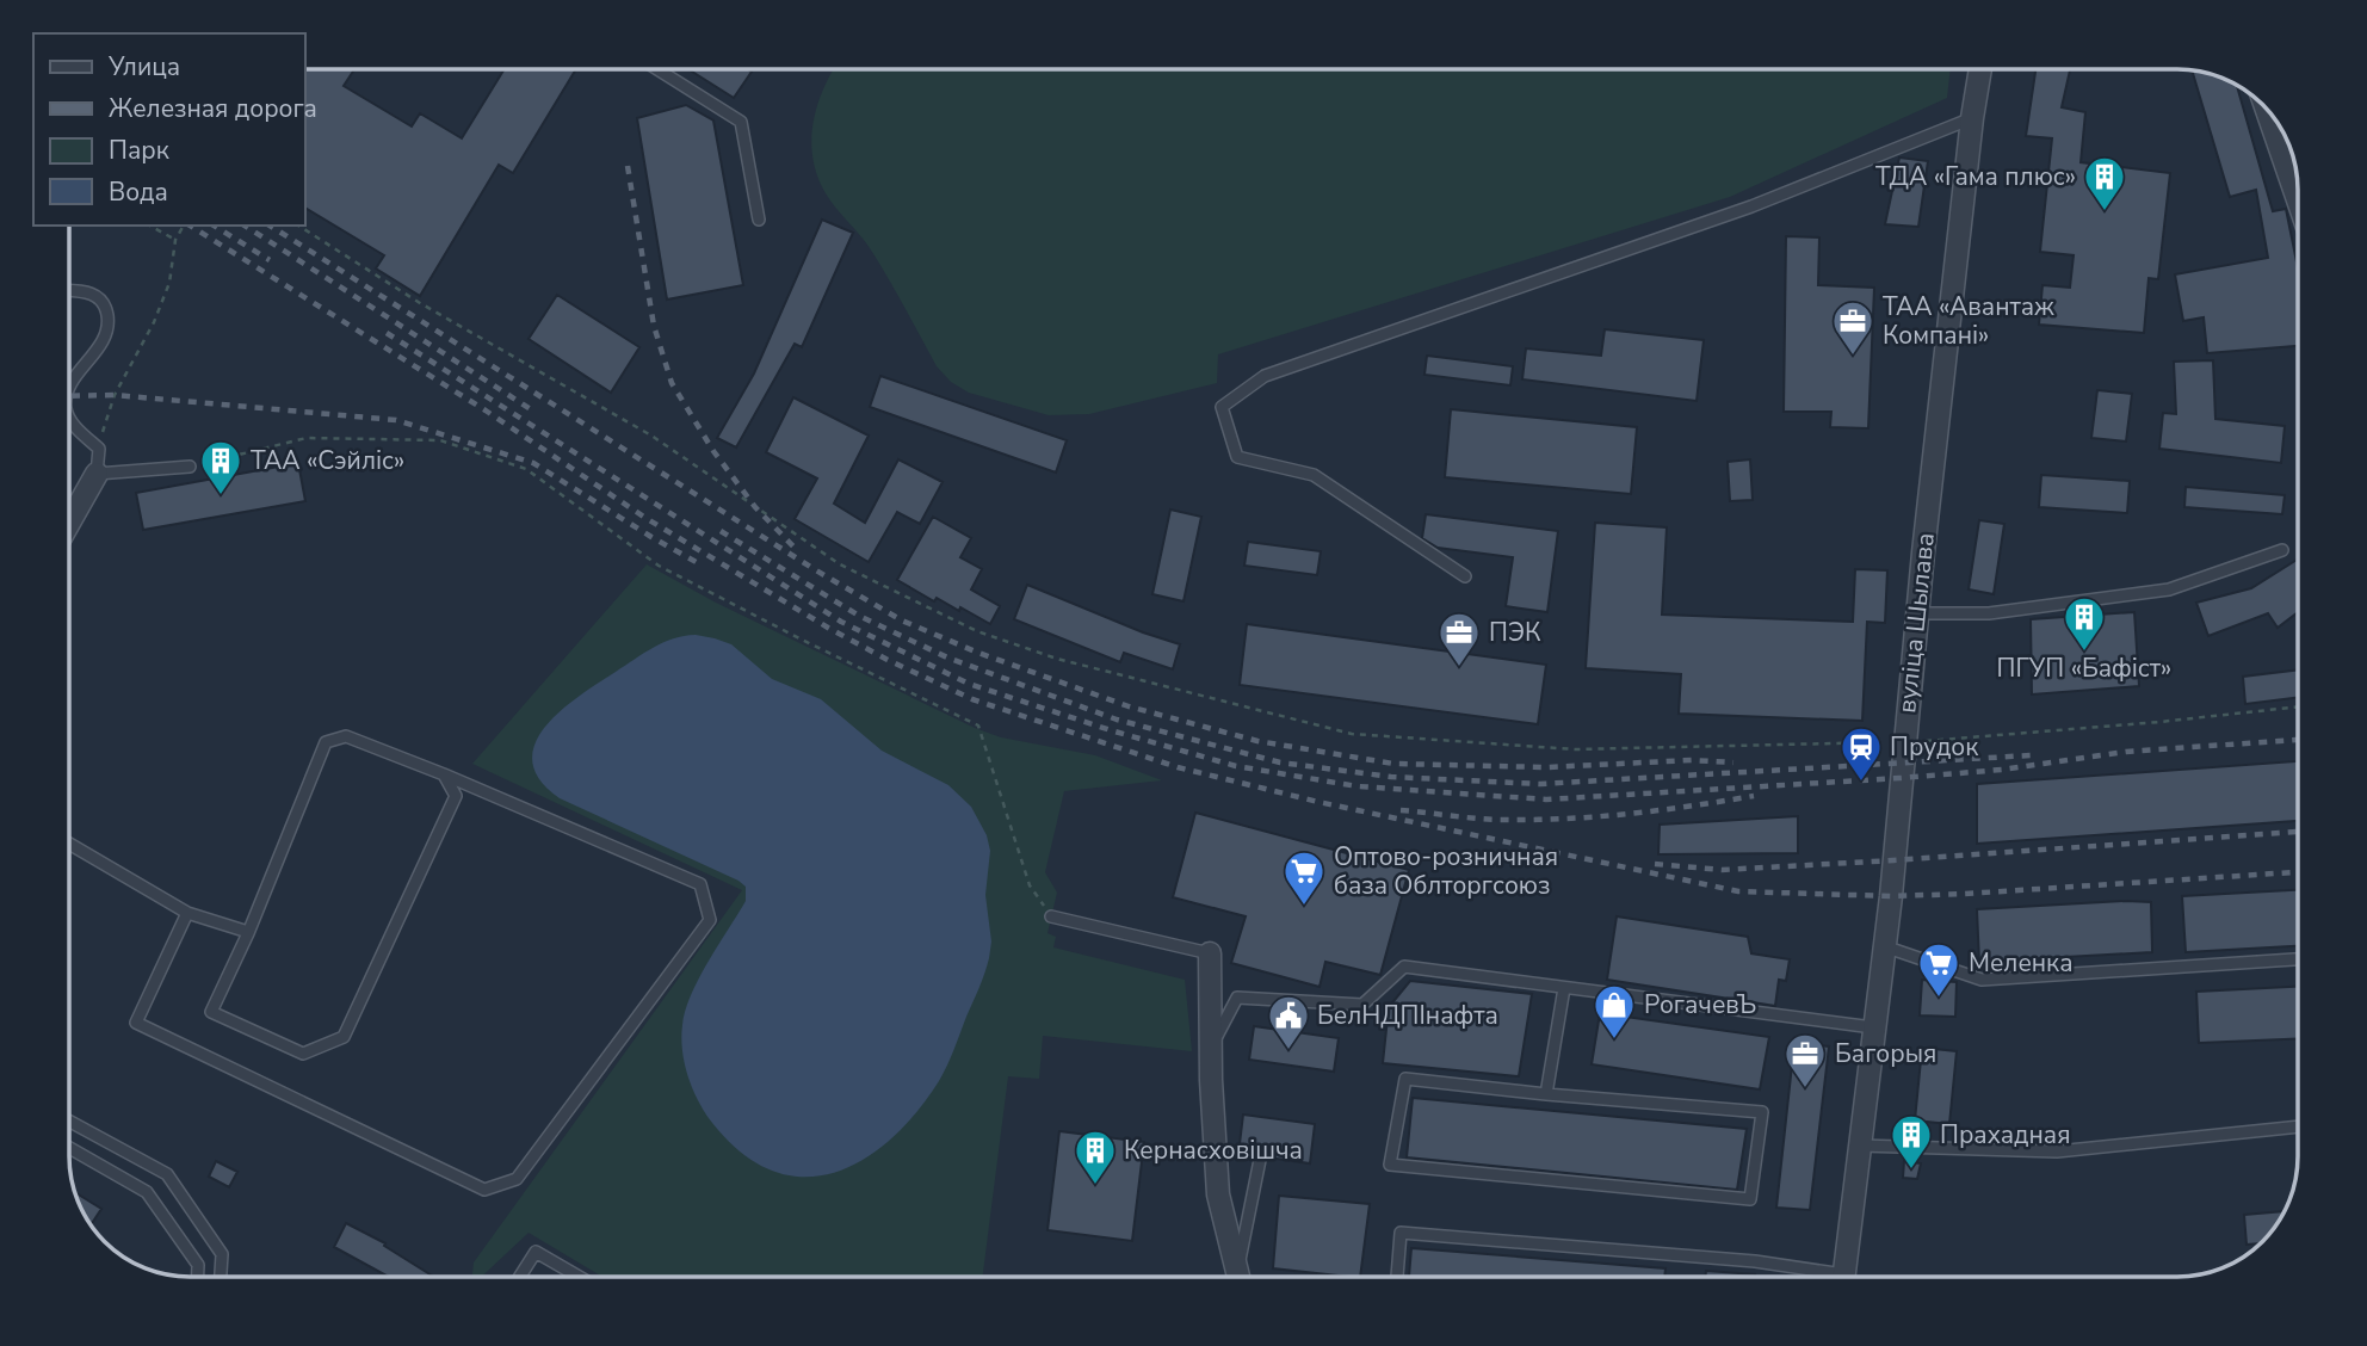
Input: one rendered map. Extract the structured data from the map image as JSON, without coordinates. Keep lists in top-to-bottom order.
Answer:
{
  "streets": {
    "street": ["вуліца Шылава"]
  },
  "places": {
    "building": [
      "ТДА «Гама плюс»",
      "ТАА «Сэйліс»",
      "ПГУП «Бафіст»",
      "Прахадная",
      "Кернасховішча"
    ],
    "office": ["ТАА «Авантаж Компані»", "ПЭК", "Багорыя"],
    "station": ["Прудок"],
    "supermarket": ["Оптово-розничная база Облторгсоюз", "Меленка"],
    "shop": ["РогачевЪ"],
    "public building": ["БелНДПІнафта"]
  },
  "legend": [
    "Улица",
    "Железная дорога",
    "Парк",
    "Вода"
  ]
}
